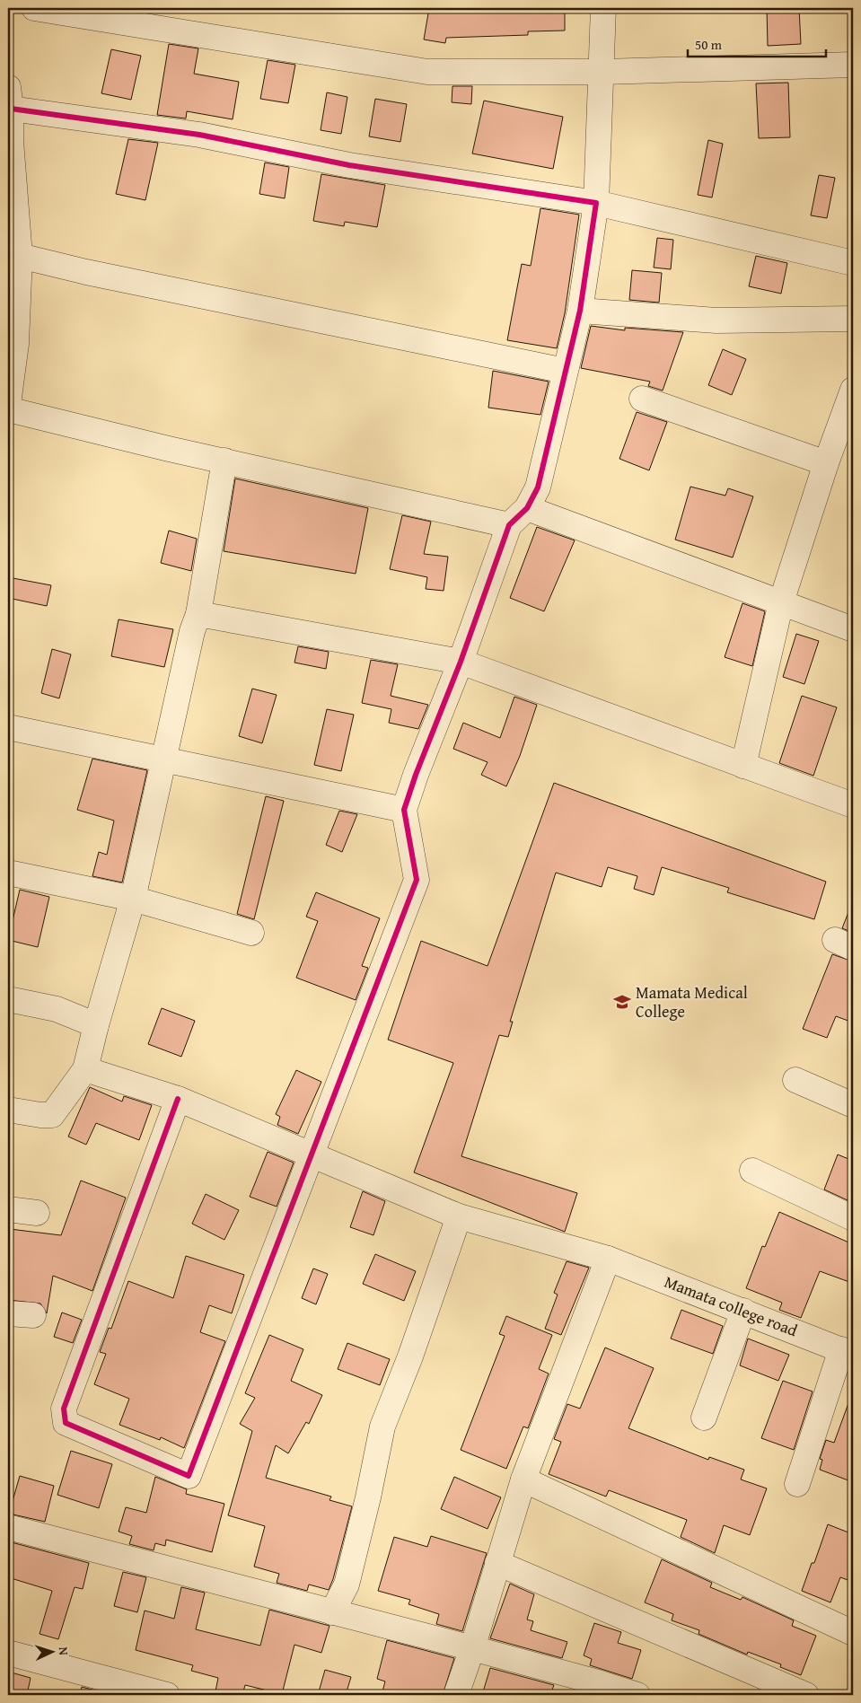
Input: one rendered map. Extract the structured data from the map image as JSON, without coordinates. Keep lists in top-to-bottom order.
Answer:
{
  "streets": {
    "street": ["Mamata college road"]
  },
  "places": {
    "school or university": ["Mamata Medical College"]
  },
  "scale_bar": "50 m",
  "north": "right"
}
